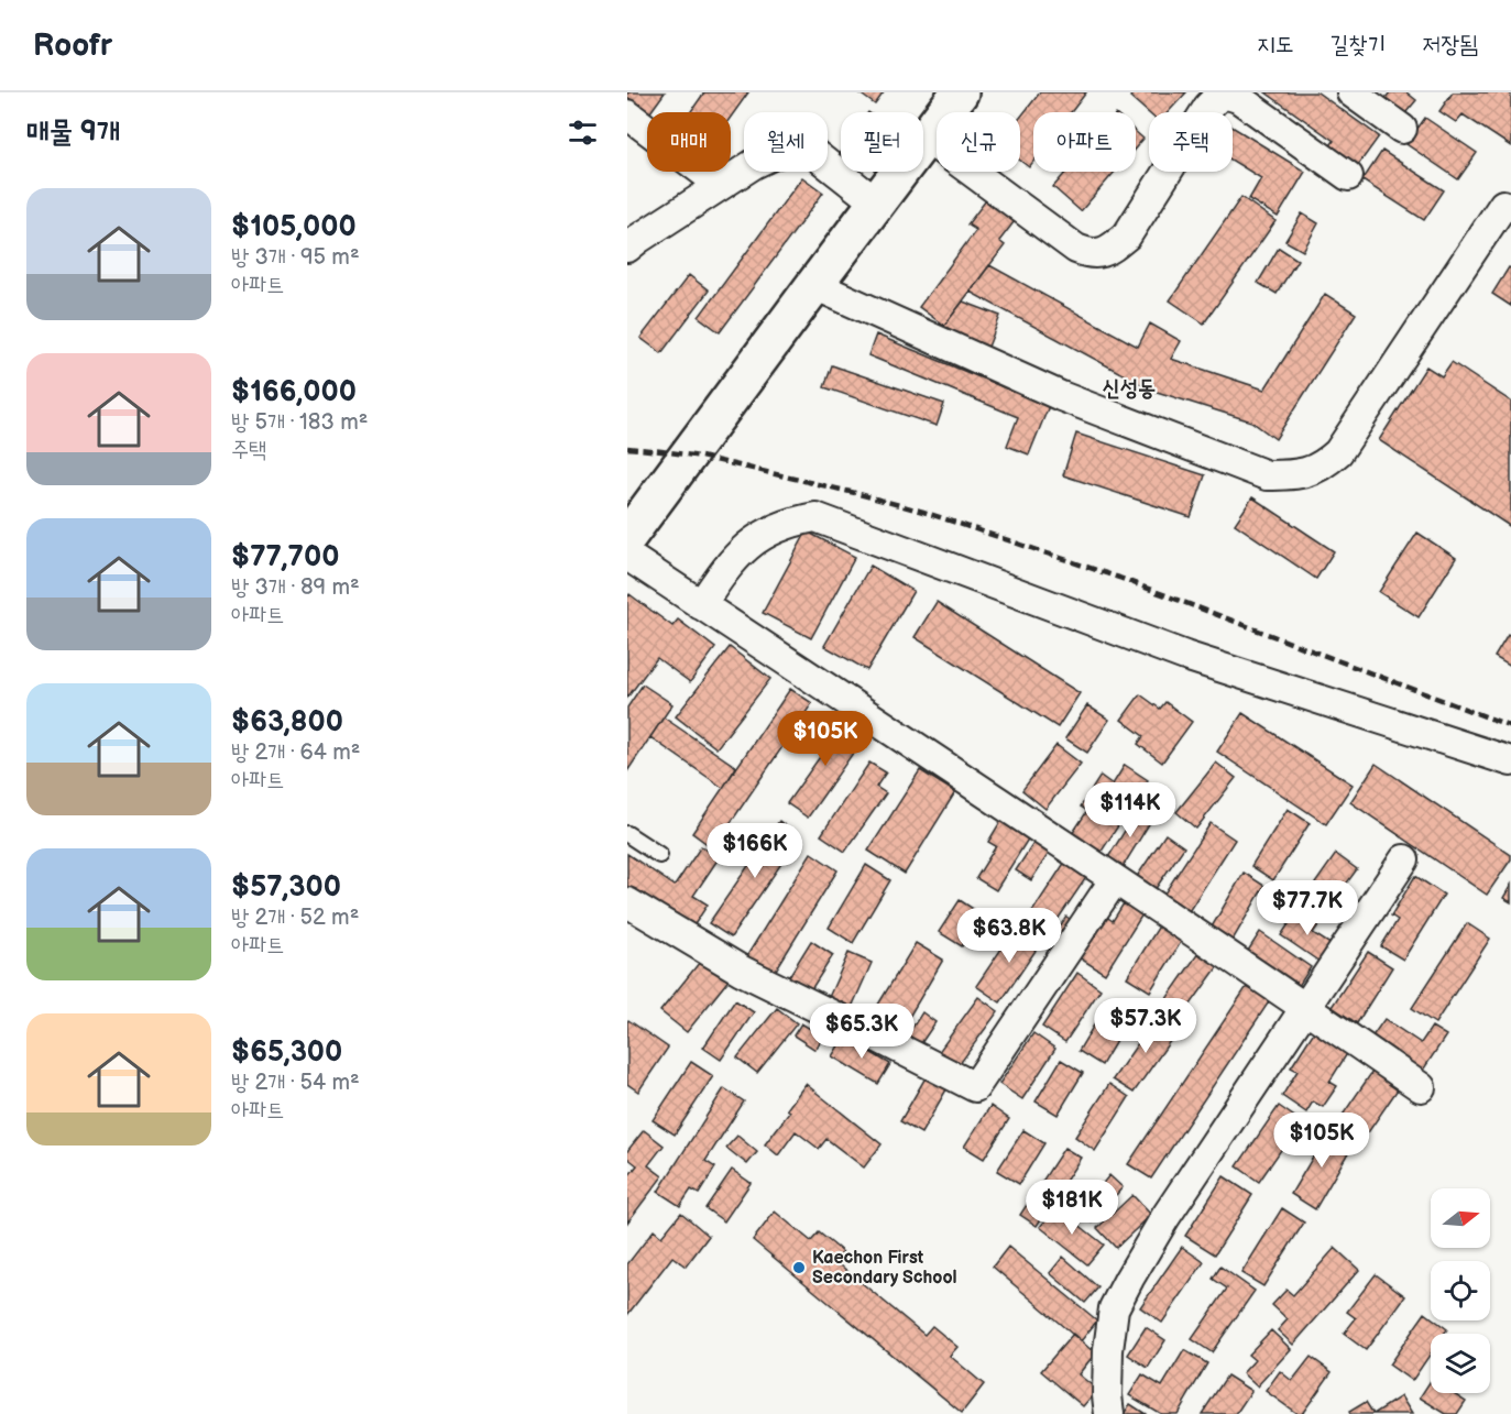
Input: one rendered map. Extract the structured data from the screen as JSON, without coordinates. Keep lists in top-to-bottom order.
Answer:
{
  "districts": ["신성동"],
  "places": ["Kaechon First Secondary School"],
  "north": "right",
  "page": {
    "header": "Roofr",
    "nav": ["지도", "길찾기", "저장됨"],
    "heading": "매물 9개",
    "chip": [
      "매매",
      "월세",
      "필터",
      "신규",
      "아파트",
      "주택"
    ],
    "list": [
      {
        "name": "$105,000",
        "note": "방 3개 · 95 m² · 아파트"
      },
      {
        "name": "$166,000",
        "note": "방 5개 · 183 m² · 주택"
      },
      {
        "name": "$77,700",
        "note": "방 3개 · 89 m² · 아파트"
      },
      {
        "name": "$63,800",
        "note": "방 2개 · 64 m² · 아파트"
      },
      {
        "name": "$57,300",
        "note": "방 2개 · 52 m² · 아파트"
      },
      {
        "name": "$65,300",
        "note": "방 2개 · 54 m² · 아파트"
      }
    ],
    "price": [
      "$105K",
      "$114K",
      "$166K",
      "$77.7K",
      "$63.8K",
      "$57.3K",
      "$65.3K",
      "$105K",
      "$181K"
    ]
  }
}
